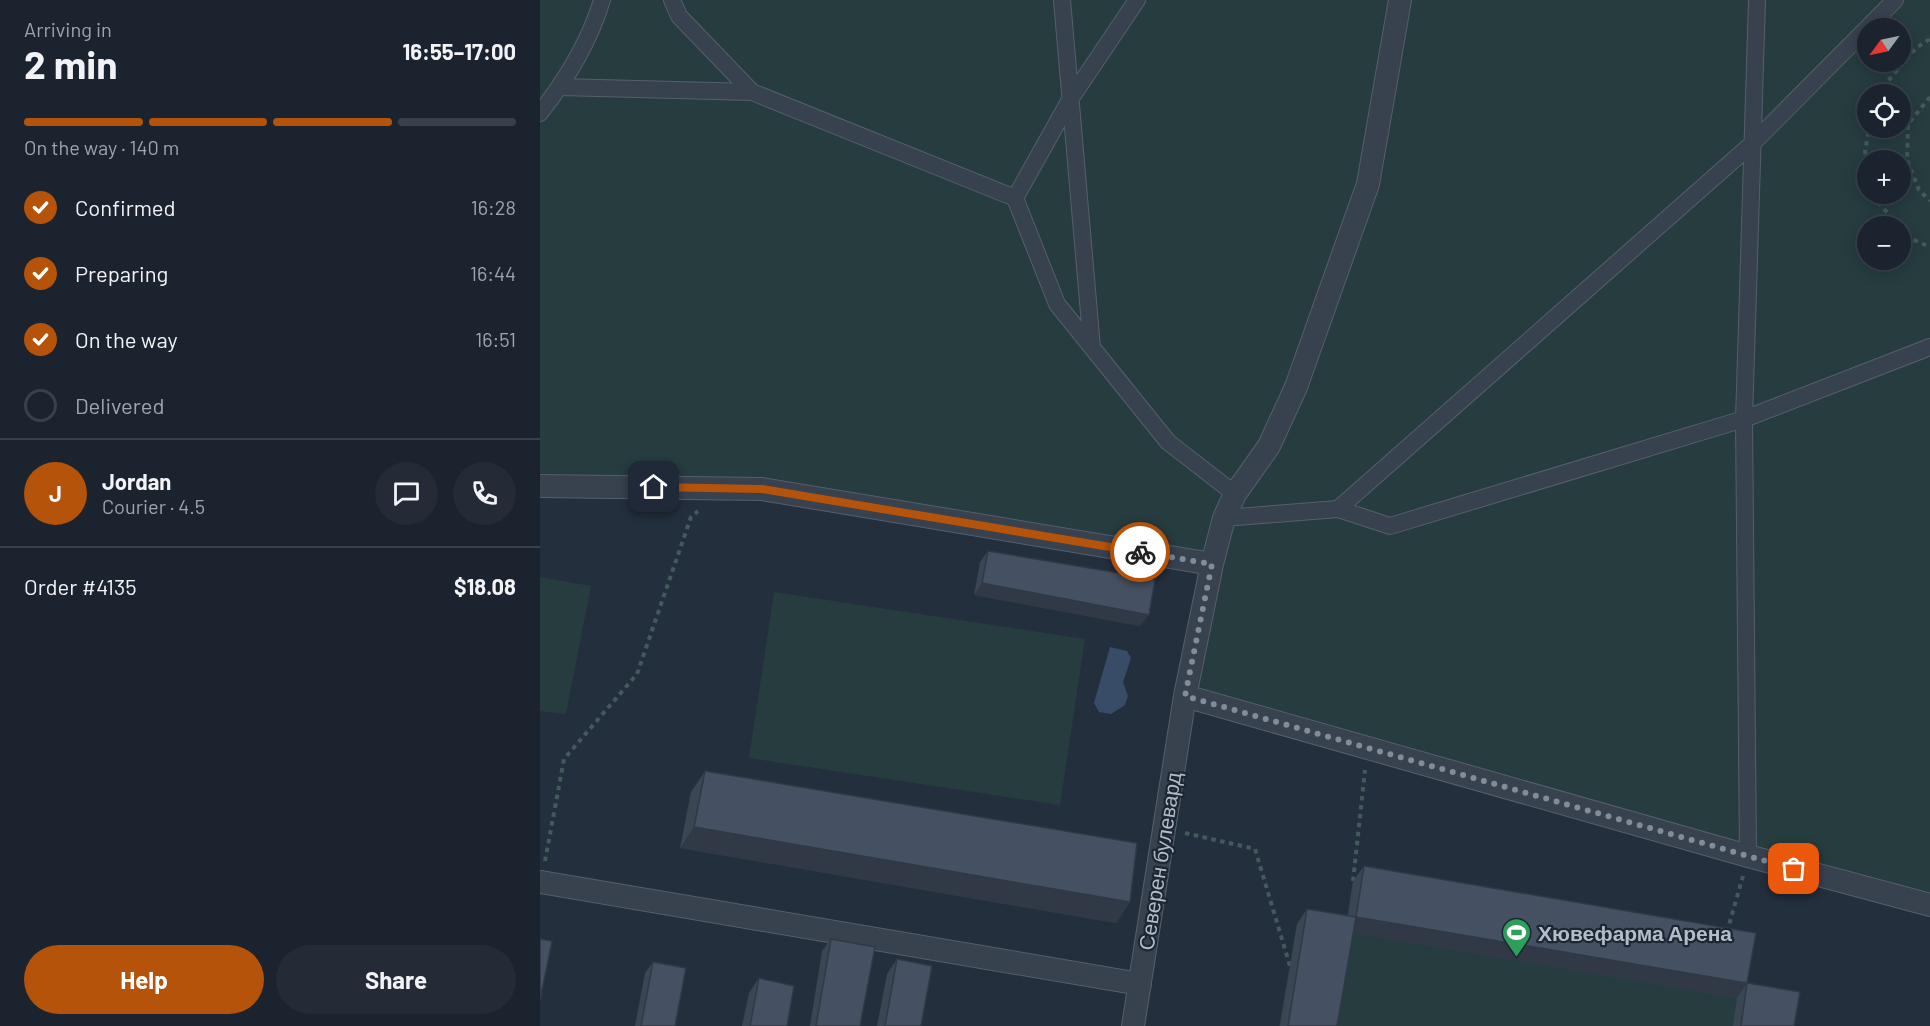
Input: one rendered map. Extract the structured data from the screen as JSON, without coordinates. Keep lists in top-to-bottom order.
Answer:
{
  "streets": {
    "street": ["Северен булевард"]
  },
  "places": {
    "sports": ["Хювефарма Арена"]
  },
  "north": "bottom left",
  "page": {
    "heading": ["2 min", "Arriving in", "16:55–17:00"],
    "panel": [
      "Jordan",
      "Courier · 4.5",
      "Order #4135",
      "$18.08"
    ],
    "map_buttons": ["+", "−"],
    "bar": "On the way · 140 m",
    "list": [
      ["Confirmed", "16:28"],
      ["Preparing", "16:44"],
      ["On the way", "16:51"],
      "Delivered"
    ],
    "round": "J",
    "buttons": ["Help", "Share"]
  }
}
